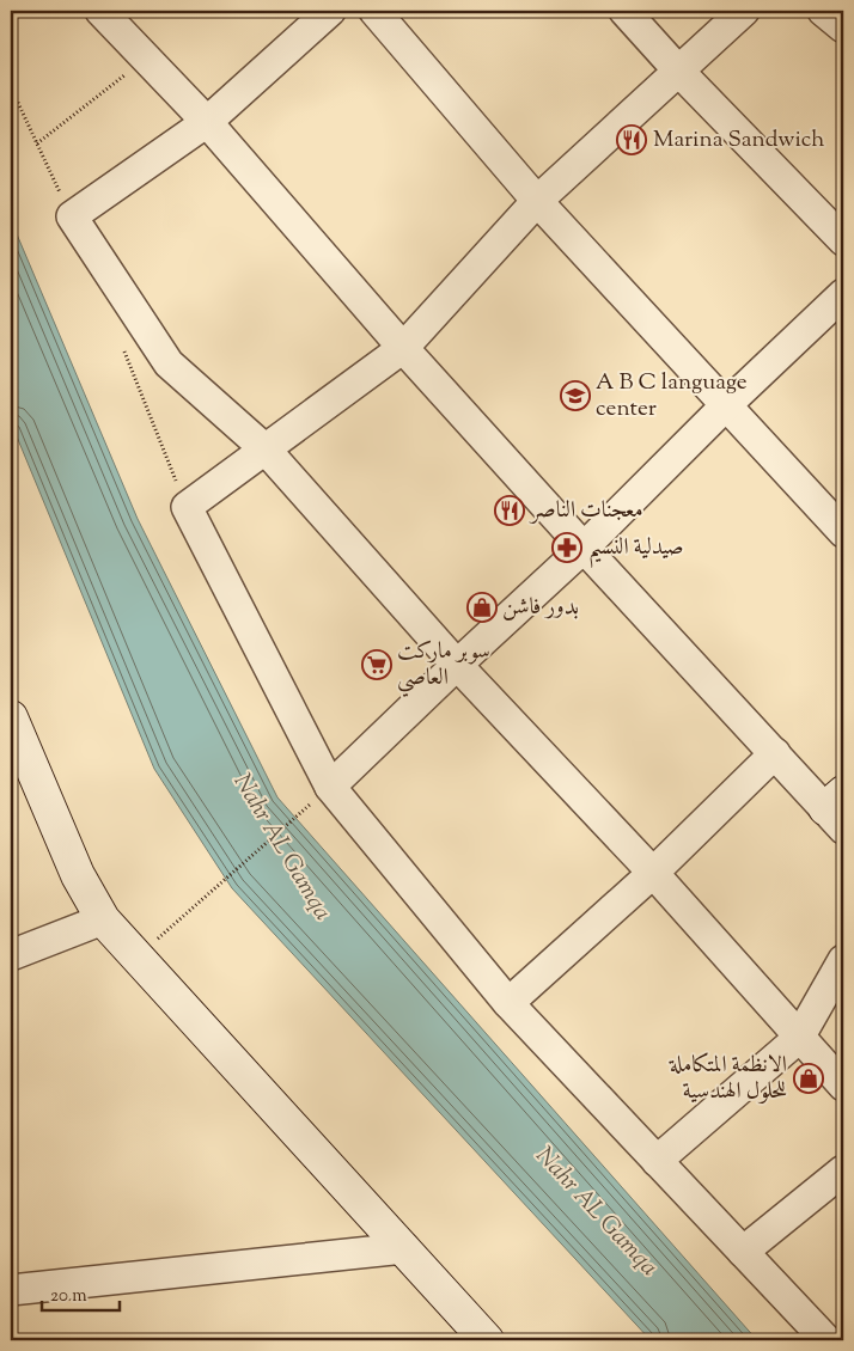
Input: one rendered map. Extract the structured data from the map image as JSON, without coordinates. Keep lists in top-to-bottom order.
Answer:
{
  "water": ["Nahr AL Gamqa"],
  "places": {
    "restaurant": ["Marina Sandwich", "معجنات الناصر"],
    "school or university": ["A B C language center"],
    "pharmacy": ["صيدلية النسيم"],
    "shop": ["بدور فاشن", "الانظمة المتكاملة للحلول الهندسية"],
    "supermarket": ["سوبر ماركت العاصي"]
  },
  "scale_bar": "20 m"
}
